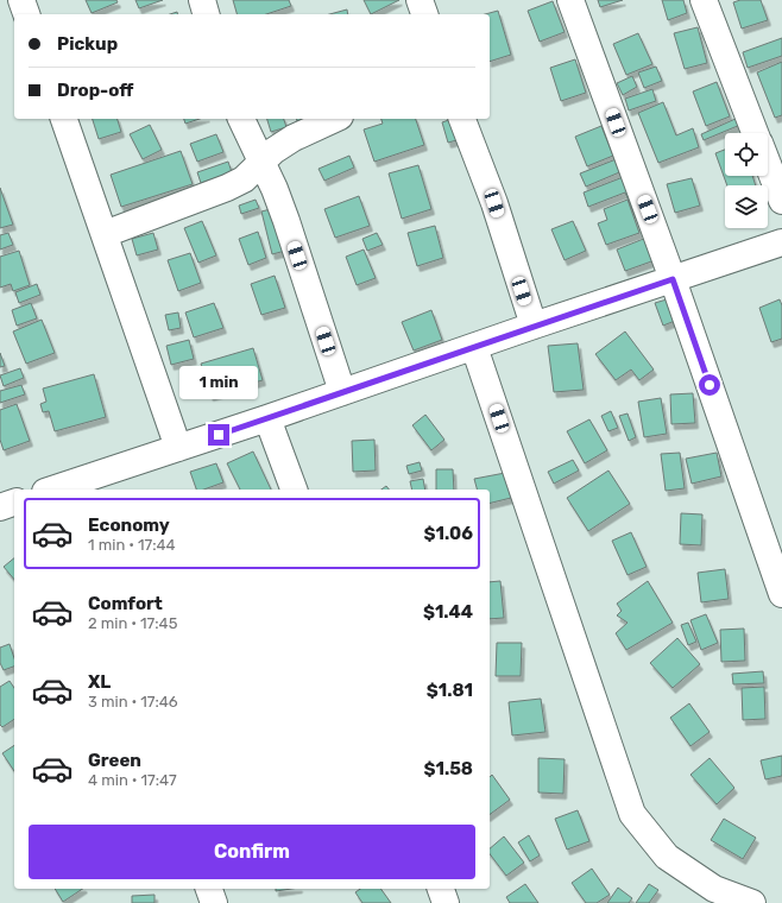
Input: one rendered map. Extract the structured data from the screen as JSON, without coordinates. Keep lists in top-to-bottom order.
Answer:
{
  "page": {
    "banner": ["Pickup", "Drop-off"],
    "bubble": "1 min",
    "list": [
      {
        "name": "Economy",
        "note": "1 min · 17:44",
        "value": "$1.06"
      },
      {
        "name": "Comfort",
        "note": "2 min · 17:45",
        "value": "$1.44"
      },
      {
        "name": "XL",
        "note": "3 min · 17:46",
        "value": "$1.81"
      },
      {
        "name": "Green",
        "note": "4 min · 17:47",
        "value": "$1.58"
      }
    ],
    "buttons": "Confirm"
  }
}
